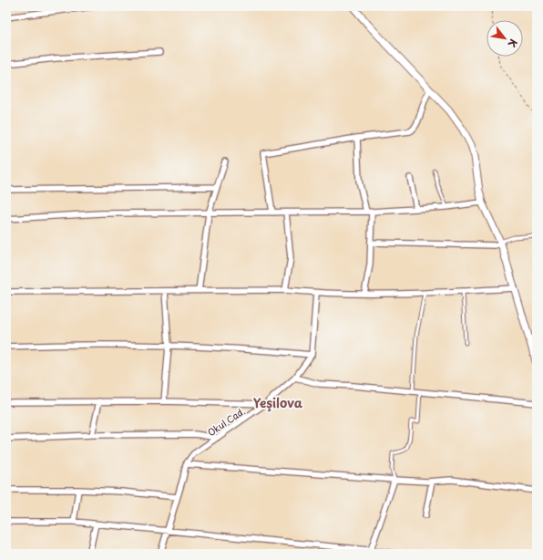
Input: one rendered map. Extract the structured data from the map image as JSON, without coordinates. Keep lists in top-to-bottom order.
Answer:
{
  "streets": {
    "street": ["Okul Cad."]
  },
  "districts": ["Yeşilova"],
  "north": "bottom right"
}
